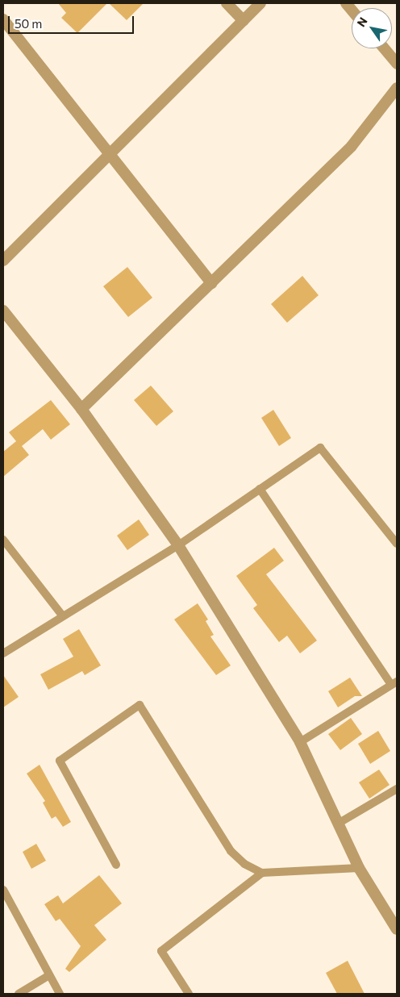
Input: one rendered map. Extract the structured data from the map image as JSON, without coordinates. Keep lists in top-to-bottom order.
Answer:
{
  "scale_bar": "50 m",
  "north": "top left"
}
